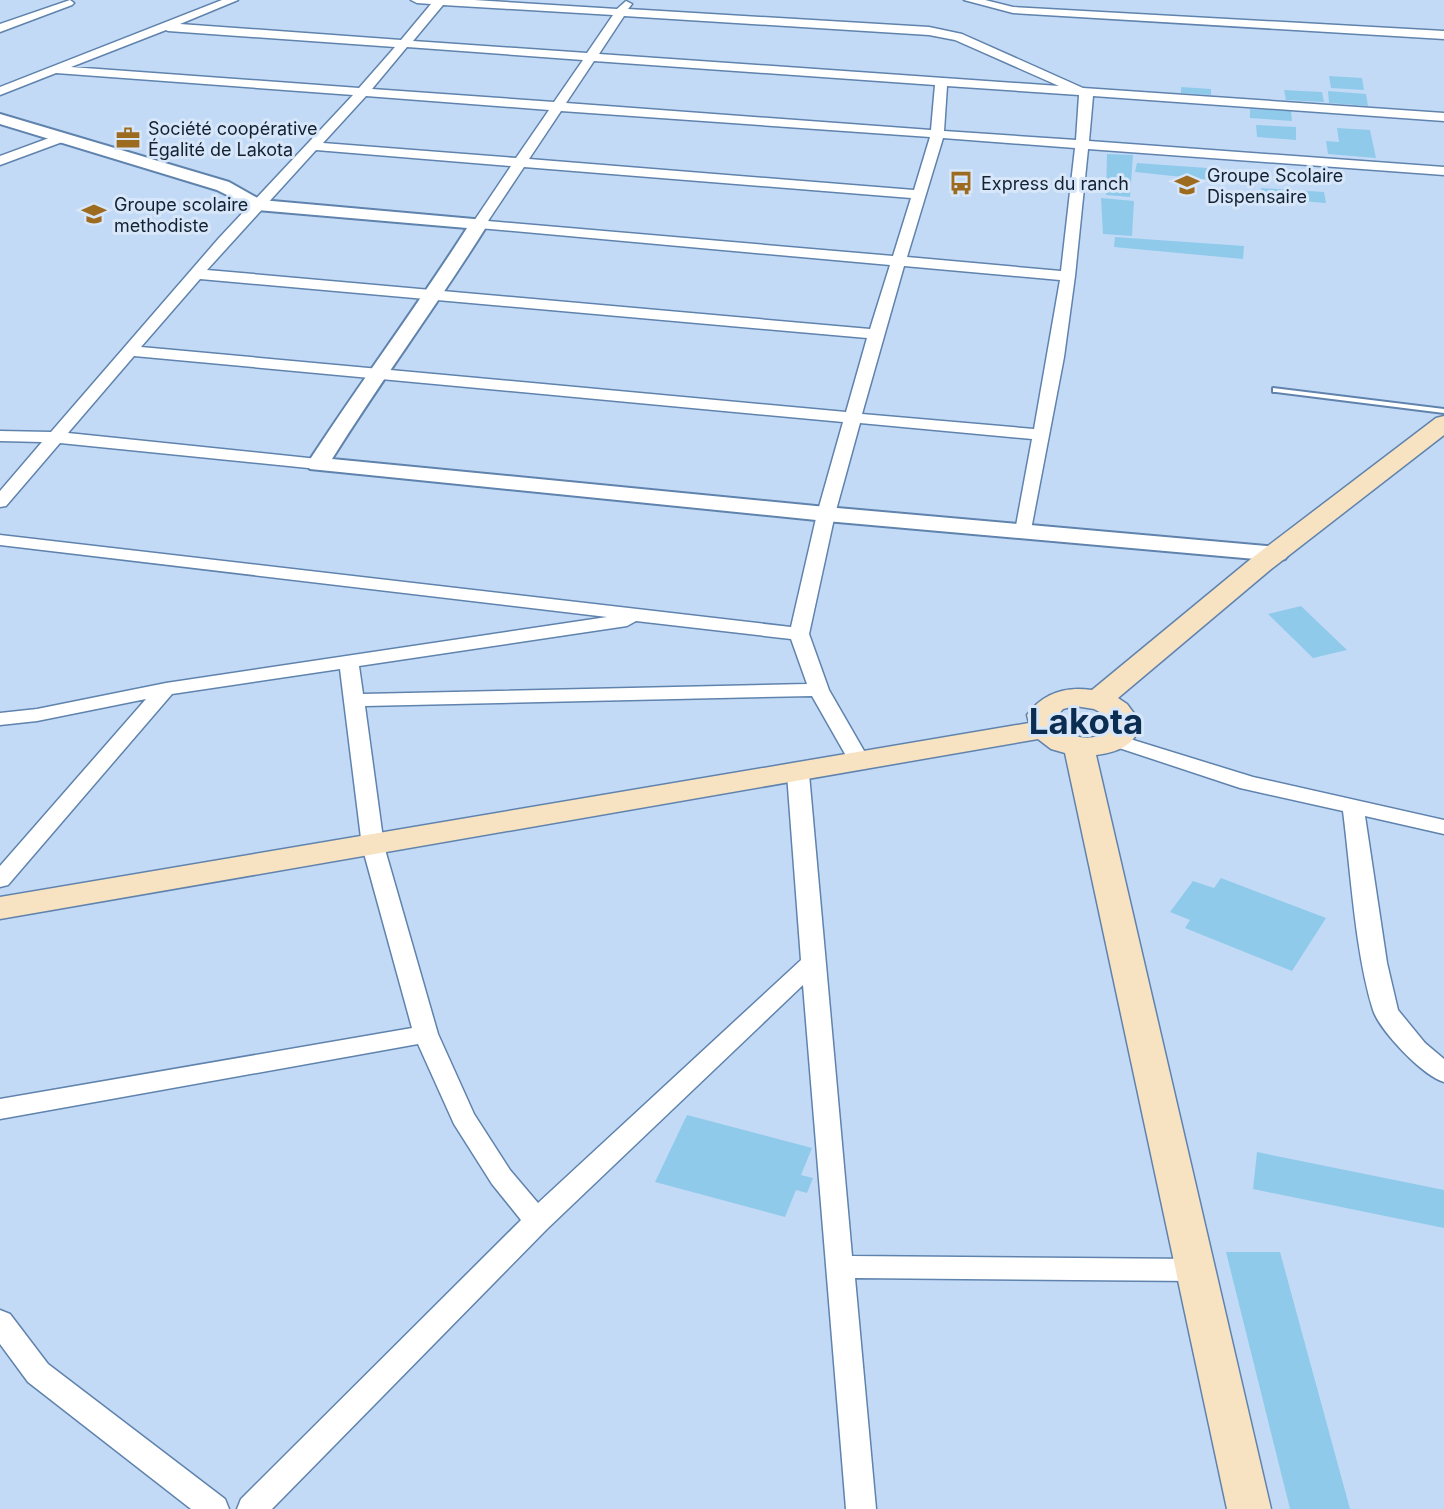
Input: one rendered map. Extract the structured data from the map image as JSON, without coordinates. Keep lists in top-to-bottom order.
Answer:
{
  "districts": ["Lakota"],
  "places": {
    "office": ["Société coopérative Égalité de Lakota"],
    "bus stop": ["Express du ranch"],
    "school or university": ["Groupe Scolaire Dispensaire", "Groupe scolaire methodiste"]
  }
}
